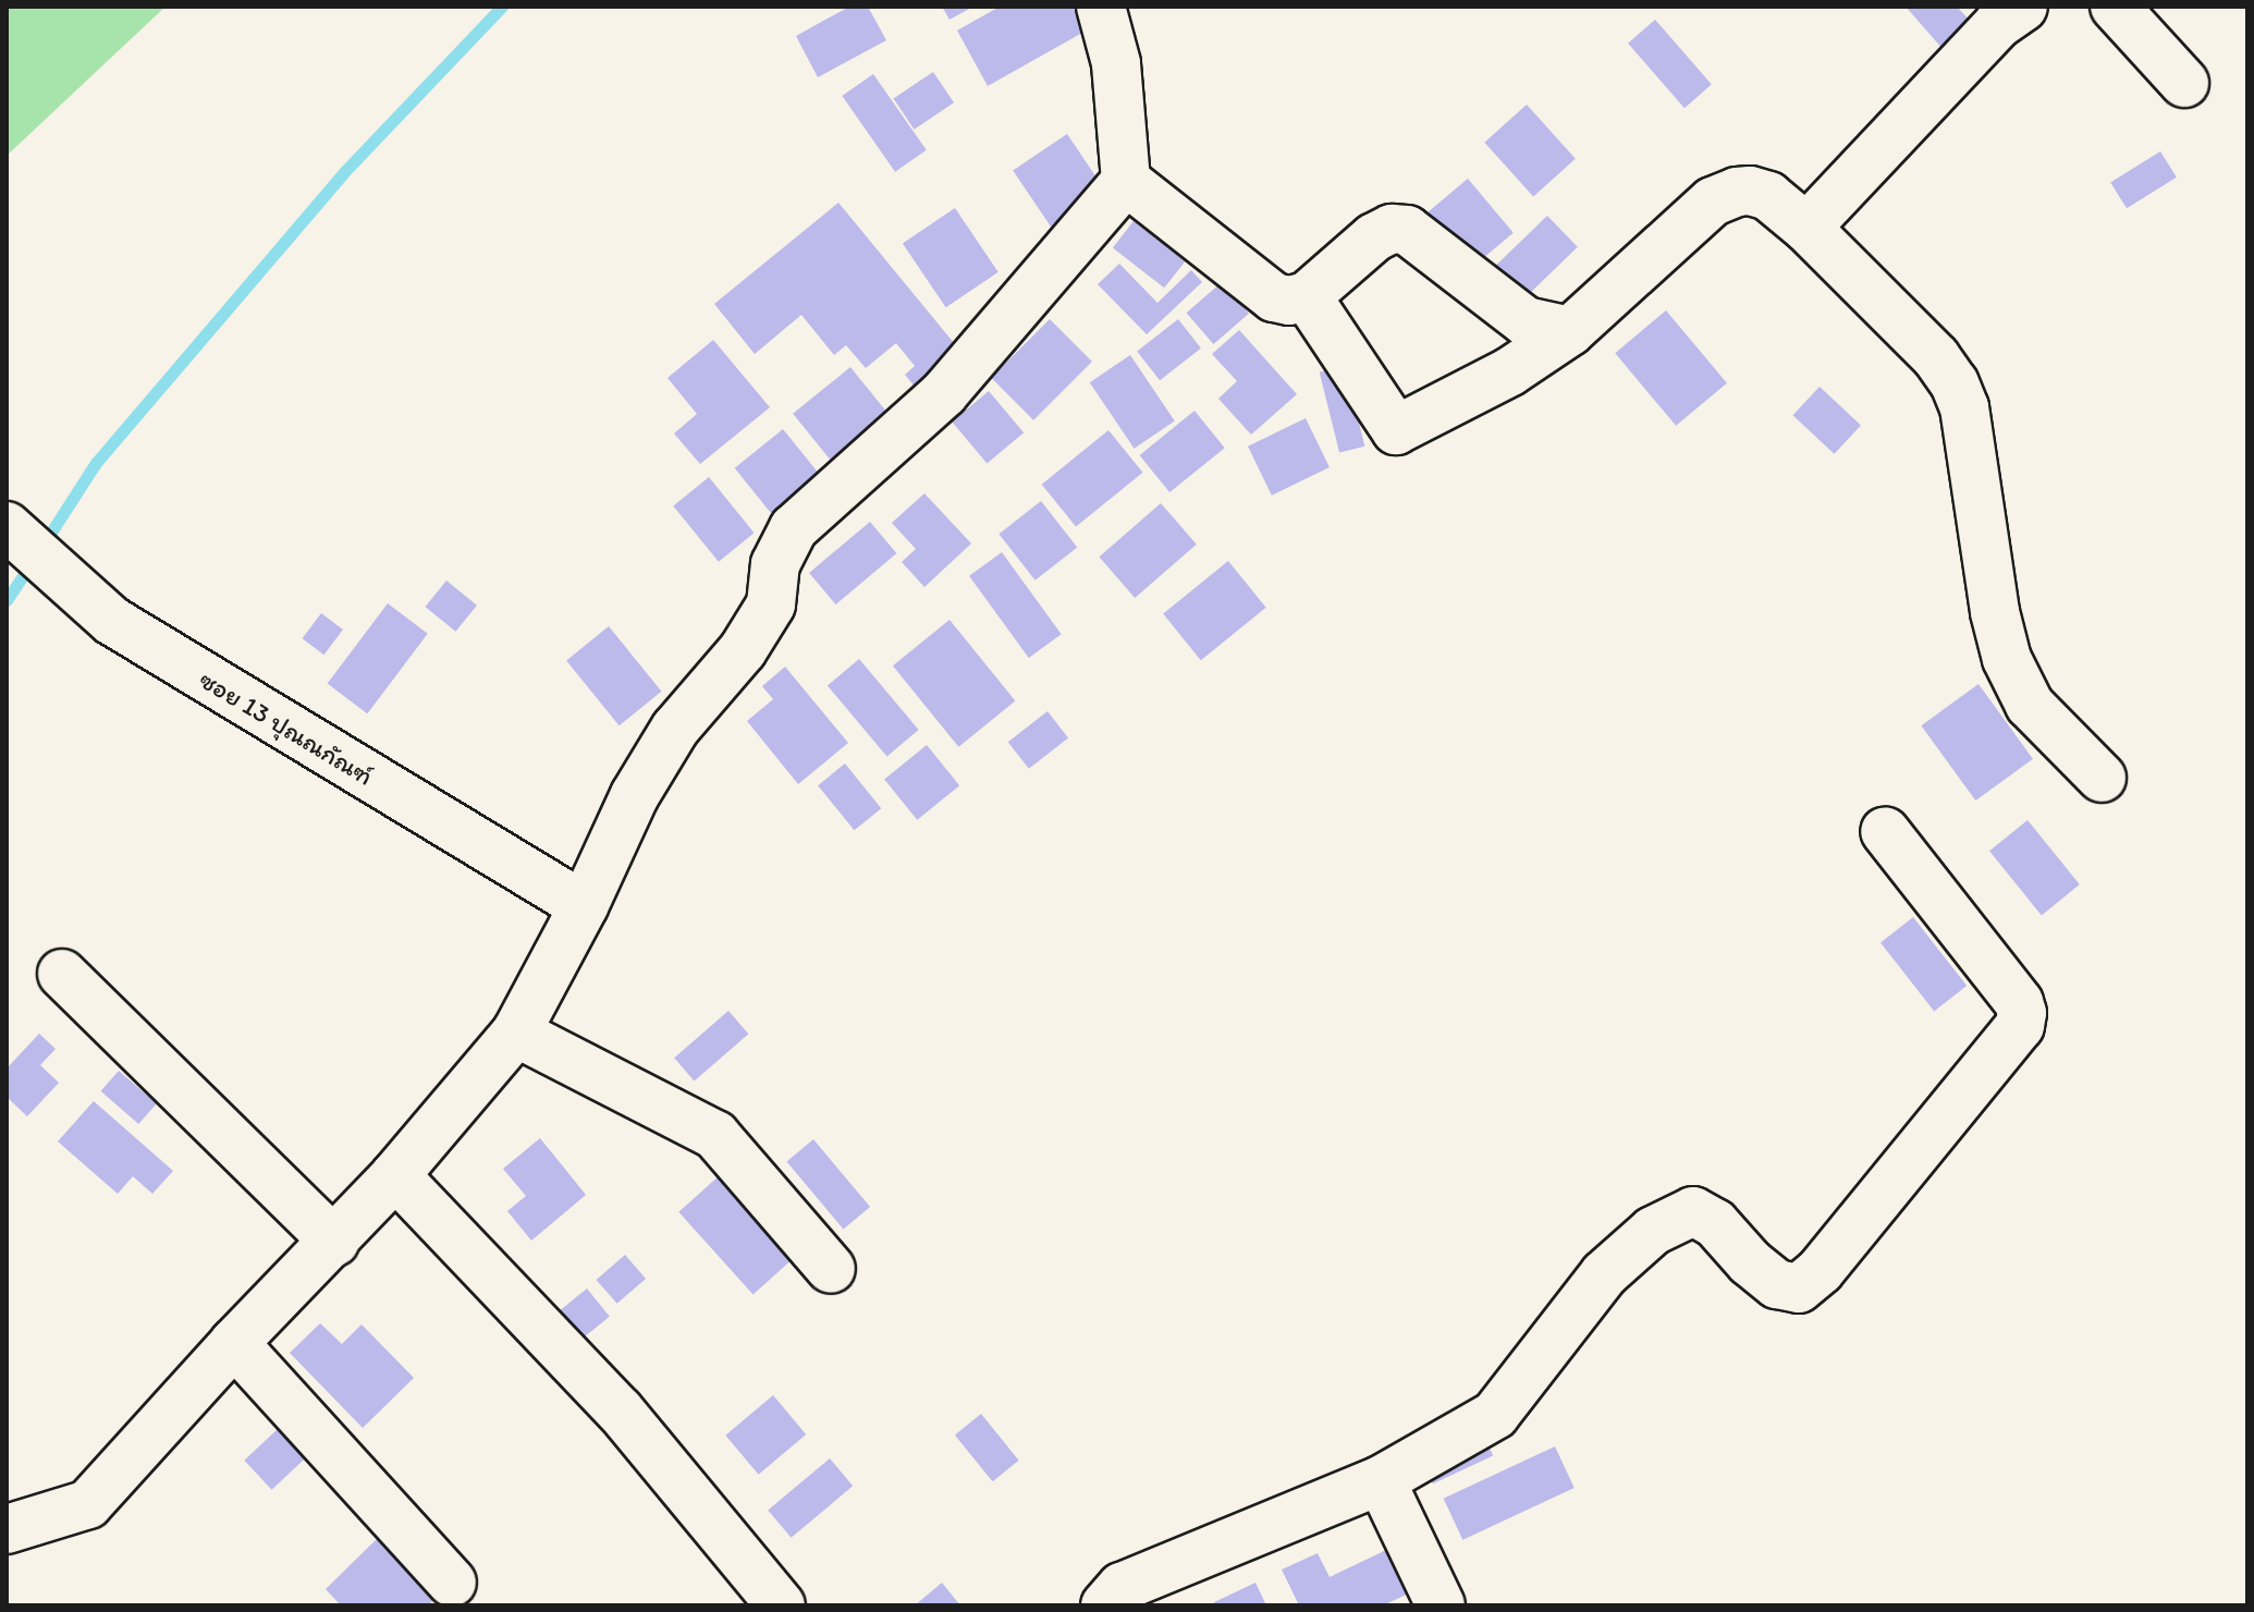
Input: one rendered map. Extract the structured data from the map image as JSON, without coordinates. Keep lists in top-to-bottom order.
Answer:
{
  "streets": {
    "street": ["ซอย 13 ปุณณกัณฑ์"]
  }
}
